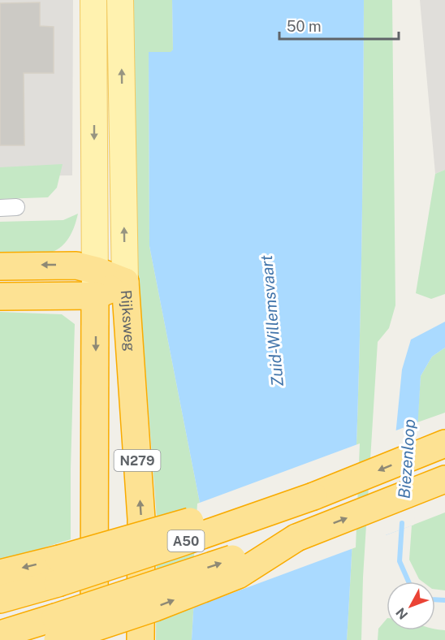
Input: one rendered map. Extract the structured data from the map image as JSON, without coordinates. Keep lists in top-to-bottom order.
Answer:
{
  "streets": {
    "highway": ["Rijksweg", "N279", "A50"]
  },
  "water": ["Zuid-Willemsvaart", "Biezenloop"],
  "scale_bar": "50 m",
  "north": "bottom left"
}
